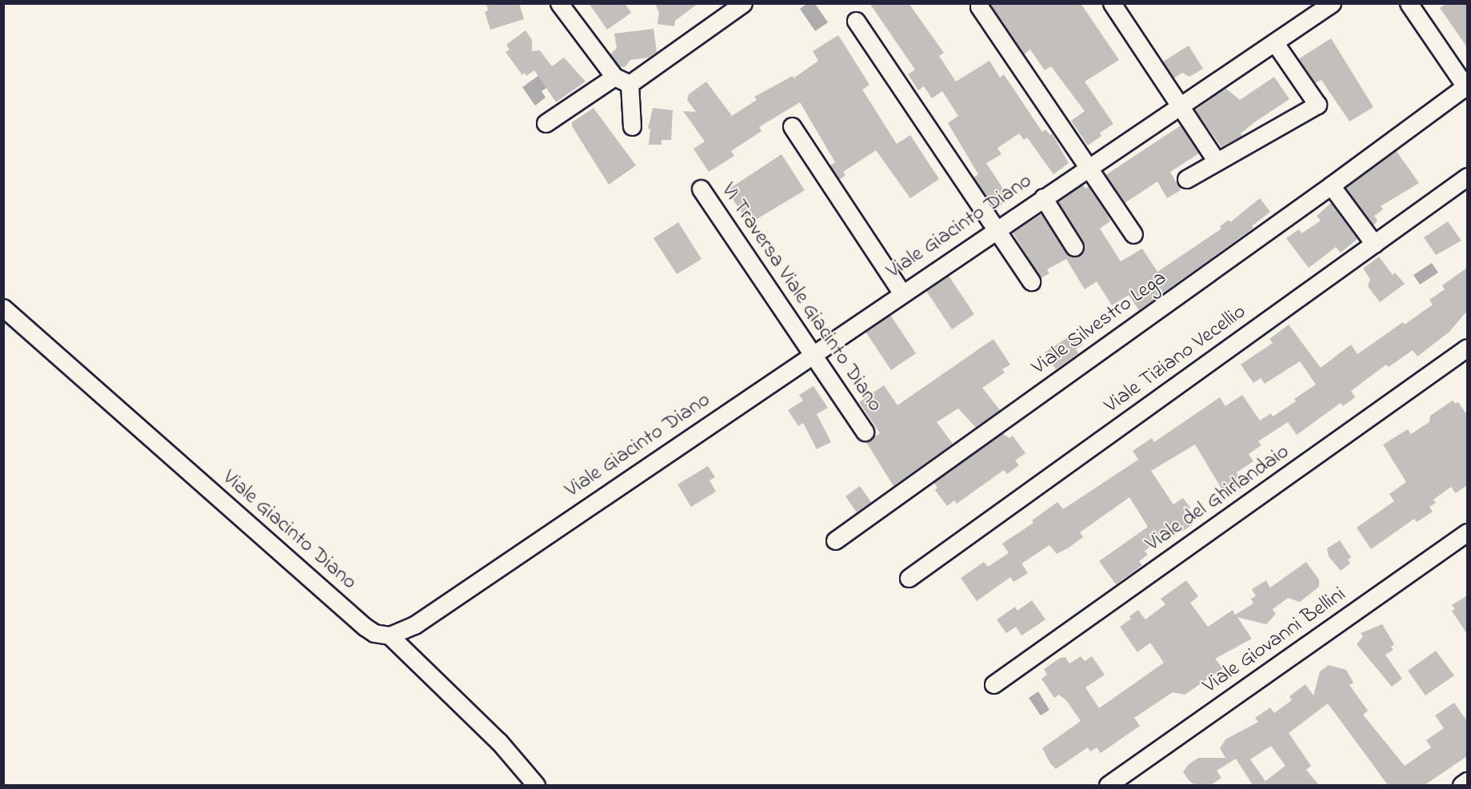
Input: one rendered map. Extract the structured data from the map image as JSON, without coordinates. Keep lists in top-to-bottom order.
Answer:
{
  "streets": {
    "street": [
      "Viale Giacinto Diano",
      "VI Traversa Viale Giacinto Diano",
      "Viale Silvestro Lega",
      "Viale Tiziano Vecellio",
      "Viale del Ghirlandaio",
      "Viale Giovanni Bellini"
    ]
  },
  "crossings": [
    ["Viale Giacinto Diano", "VI Traversa Viale Giacinto Diano"]
  ]
}
